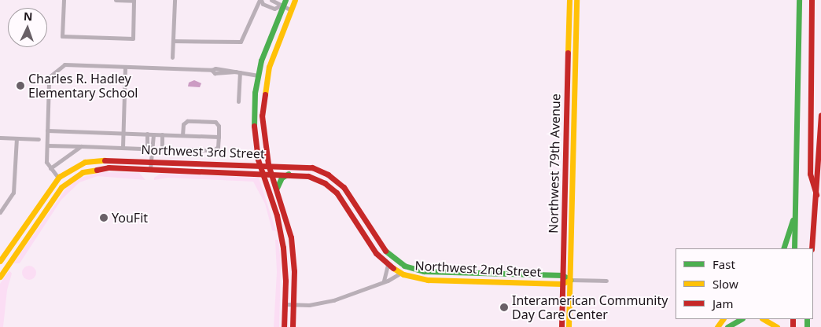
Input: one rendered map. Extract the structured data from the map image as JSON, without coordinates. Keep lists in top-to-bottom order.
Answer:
{
  "streets": {
    "main road": ["Northwest 3rd Street", "Northwest 79th Avenue", "Northwest 2nd Street"]
  },
  "crossings": [
    ["Northwest 3rd Street", "Northwest 2nd Street"],
    ["Northwest 79th Avenue", "Northwest 2nd Street"]
  ],
  "places": ["Charles R. Hadley Elementary School", "YouFit", "Interamerican Community Day Care Center"],
  "legend": ["Fast", "Slow", "Jam"],
  "north": "top"
}
